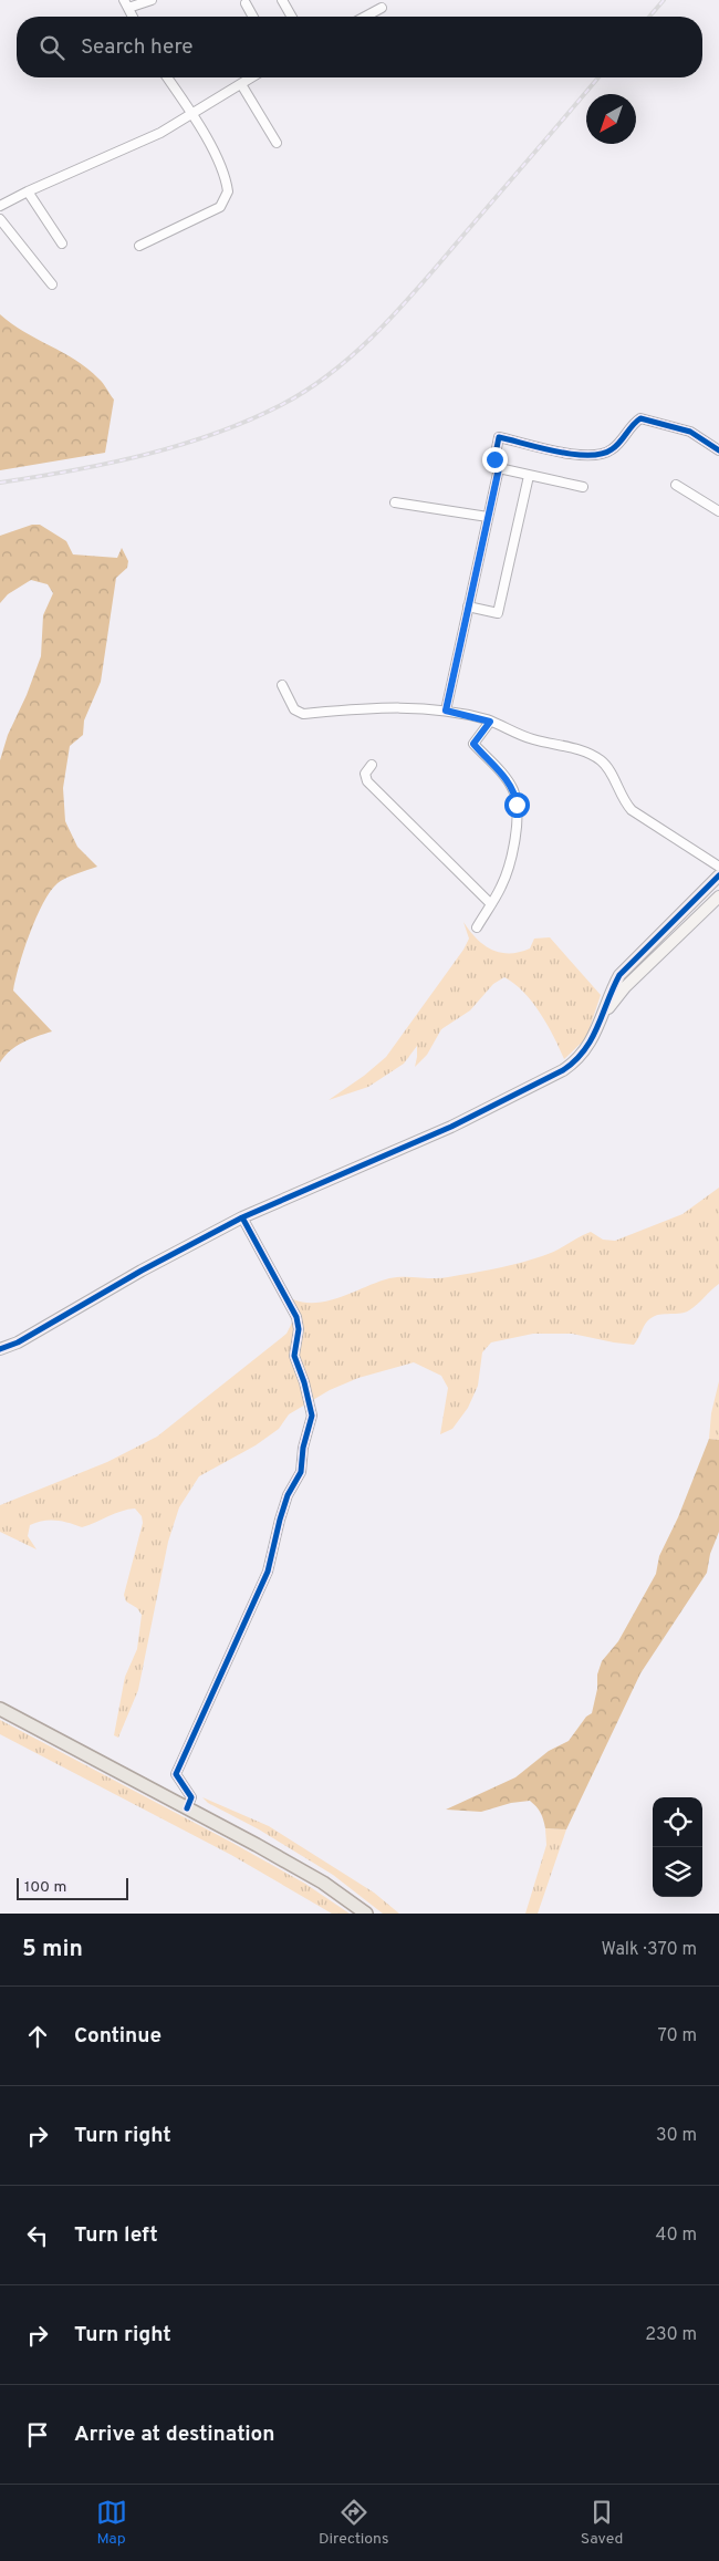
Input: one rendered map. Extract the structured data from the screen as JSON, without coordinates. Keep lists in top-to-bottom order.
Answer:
{
  "scale_bar": "100 m",
  "north": "bottom left",
  "page": {
    "search": "Search here",
    "scale": "100 m",
    "heading": ["5 min", "Walk · 370 m"],
    "list": [
      ["Continue", "70 m"],
      ["Turn right", "30 m"],
      ["Turn left", "40 m"],
      ["Turn right", "230 m"],
      "Arrive at destination"
    ],
    "nav": ["Map", "Directions", "Saved"]
  }
}
